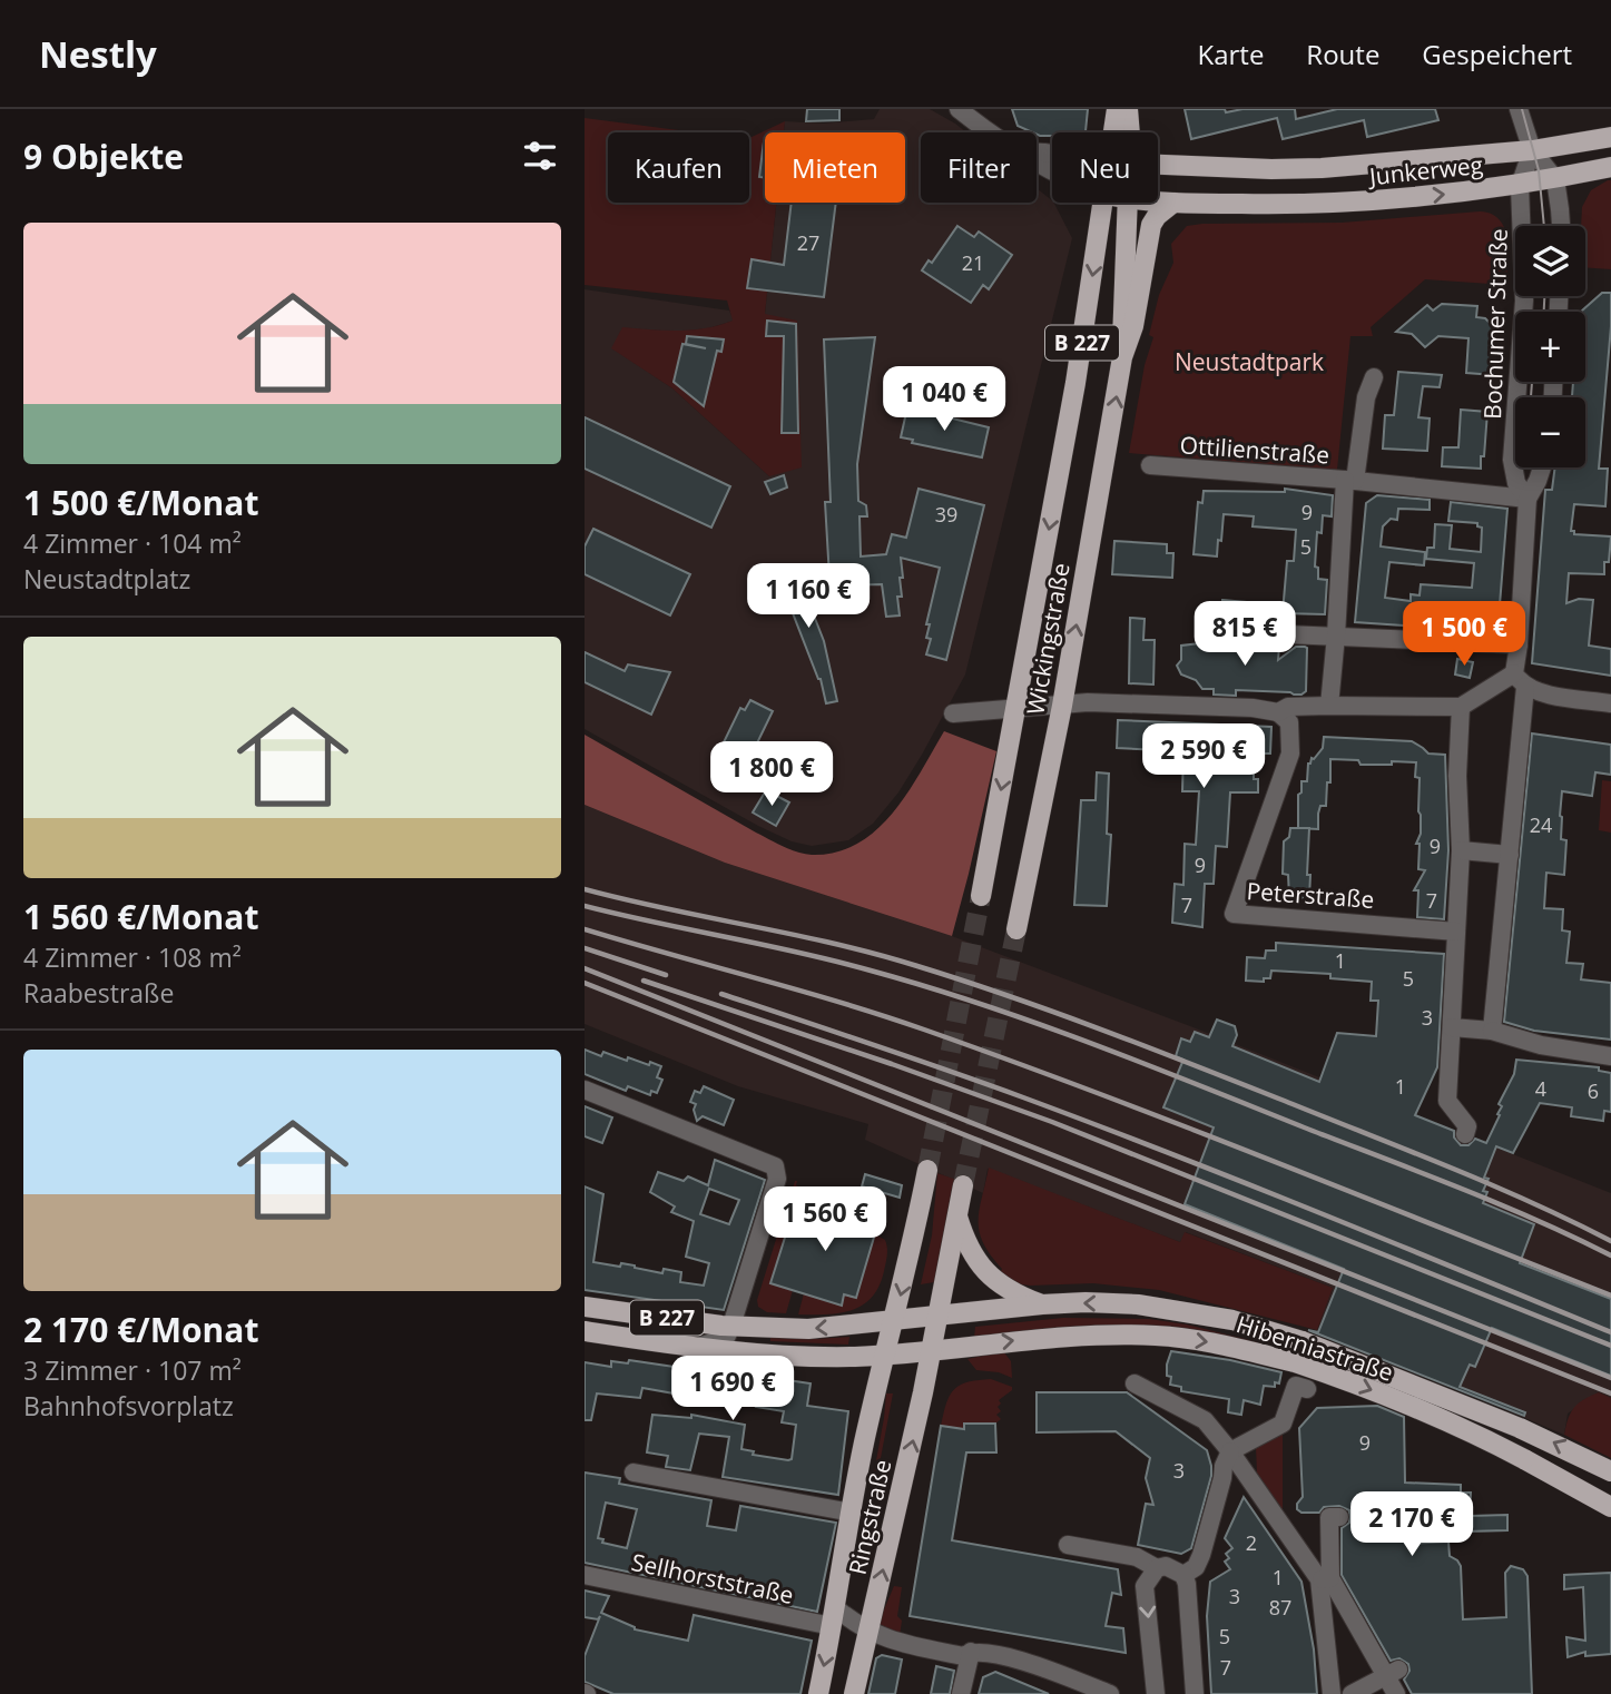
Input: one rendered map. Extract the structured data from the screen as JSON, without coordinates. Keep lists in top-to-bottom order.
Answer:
{
  "streets": {
    "main road": [
      "Junkerweg",
      "B 227",
      "Wickingstraße",
      "Hiberniastraße",
      "Ringstraße"
    ],
    "street": [
      "Bochumer Straße",
      "Ottilienstraße",
      "Peterstraße",
      "Sellhorststraße"
    ]
  },
  "crossings": [
    ["Junkerweg", "Bochumer Straße"],
    ["Junkerweg", "Wickingstraße"],
    ["Bochumer Straße", "Ottilienstraße"],
    ["B 227", "Hiberniastraße"],
    ["B 227", "Ringstraße"],
    ["Hiberniastraße", "Ringstraße"],
    ["Ringstraße", "Sellhorststraße"]
  ],
  "parks": ["Neustadtpark"],
  "house_numbers": [
    "27",
    "21",
    "9",
    "39",
    "5",
    "24",
    "9",
    "9",
    "7",
    "7",
    "1",
    "5",
    "3",
    "1",
    "4",
    "6",
    "9",
    "3",
    "2",
    "1",
    "3",
    "87",
    "5",
    "7"
  ],
  "page": {
    "header": "Nestly",
    "nav": ["Karte", "Route", "Gespeichert"],
    "heading": "9 Objekte",
    "chip": [
      "Kaufen",
      "Mieten",
      "Filter",
      "Neu"
    ],
    "list": [
      {
        "name": "1 500 €/Monat",
        "note": "4 Zimmer · 104 m² · Neustadtplatz"
      },
      {
        "name": "1 560 €/Monat",
        "note": "4 Zimmer · 108 m² · Raabestraße"
      },
      {
        "name": "2 170 €/Monat",
        "note": "3 Zimmer · 107 m² · Bahnhofsvorplatz"
      }
    ],
    "map_buttons": ["+", "−"],
    "price": [
      "1 040 €",
      "1 160 €",
      "815 €",
      "1 500 €",
      "2 590 €",
      "1 800 €",
      "1 560 €",
      "1 690 €",
      "2 170 €"
    ]
  }
}
